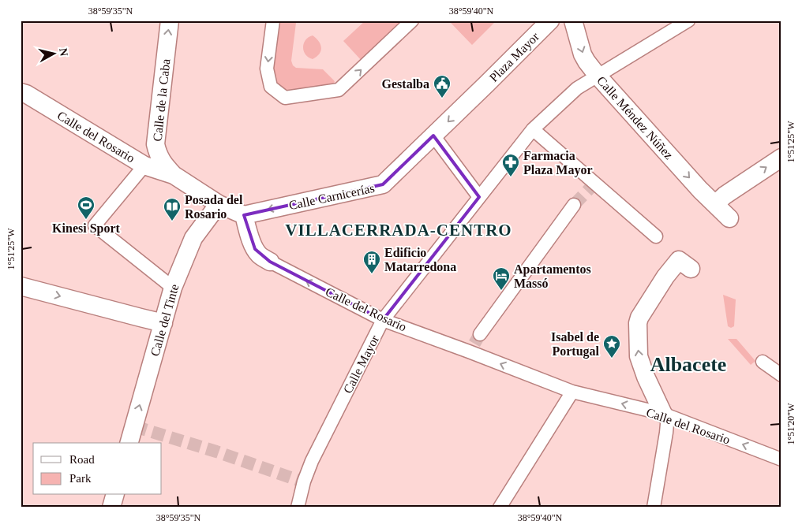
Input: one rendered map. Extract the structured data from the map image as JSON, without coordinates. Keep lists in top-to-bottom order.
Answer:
{
  "streets": {
    "street": [
      "Plaza Mayor",
      "Calle de la Caba",
      "Calle Méndez Núñez",
      "Calle del Rosario",
      "Calle Carnicerías",
      "Calle del Tinte",
      "Calle Mayor"
    ]
  },
  "crossings": [
    ["Plaza Mayor", "Calle Carnicerías"],
    ["Calle de la Caba", "Calle del Rosario"],
    ["Calle Méndez Núñez", "Calle Mayor"],
    ["Calle del Rosario", "Calle Carnicerías"],
    ["Calle del Rosario", "Calle del Tinte"],
    ["Calle del Rosario", "Calle Mayor"]
  ],
  "one_way": [
    "Calle de la Caba",
    "Calle del Rosario",
    "Calle Carnicerías",
    "Calle del Tinte"
  ],
  "districts": ["VILLACERRADA-CENTRO", "Albacete"],
  "places": {
    "public building": ["Gestalba"],
    "pharmacy": ["Farmacia Plaza Mayor"],
    "sports": ["Kinesi Sport"],
    "library": ["Posada del Rosario"],
    "building": ["Edificio Matarredona"],
    "hotel": ["Apartamentos Massó"],
    "place": ["Isabel de Portugal"]
  },
  "legend": ["Road", "Park"],
  "north": "right",
  "coordinates": [
    "38°59'35\"N",
    "38°59'40\"N",
    "1°51'25\"W",
    "1°51'20\"W"
  ]
}
